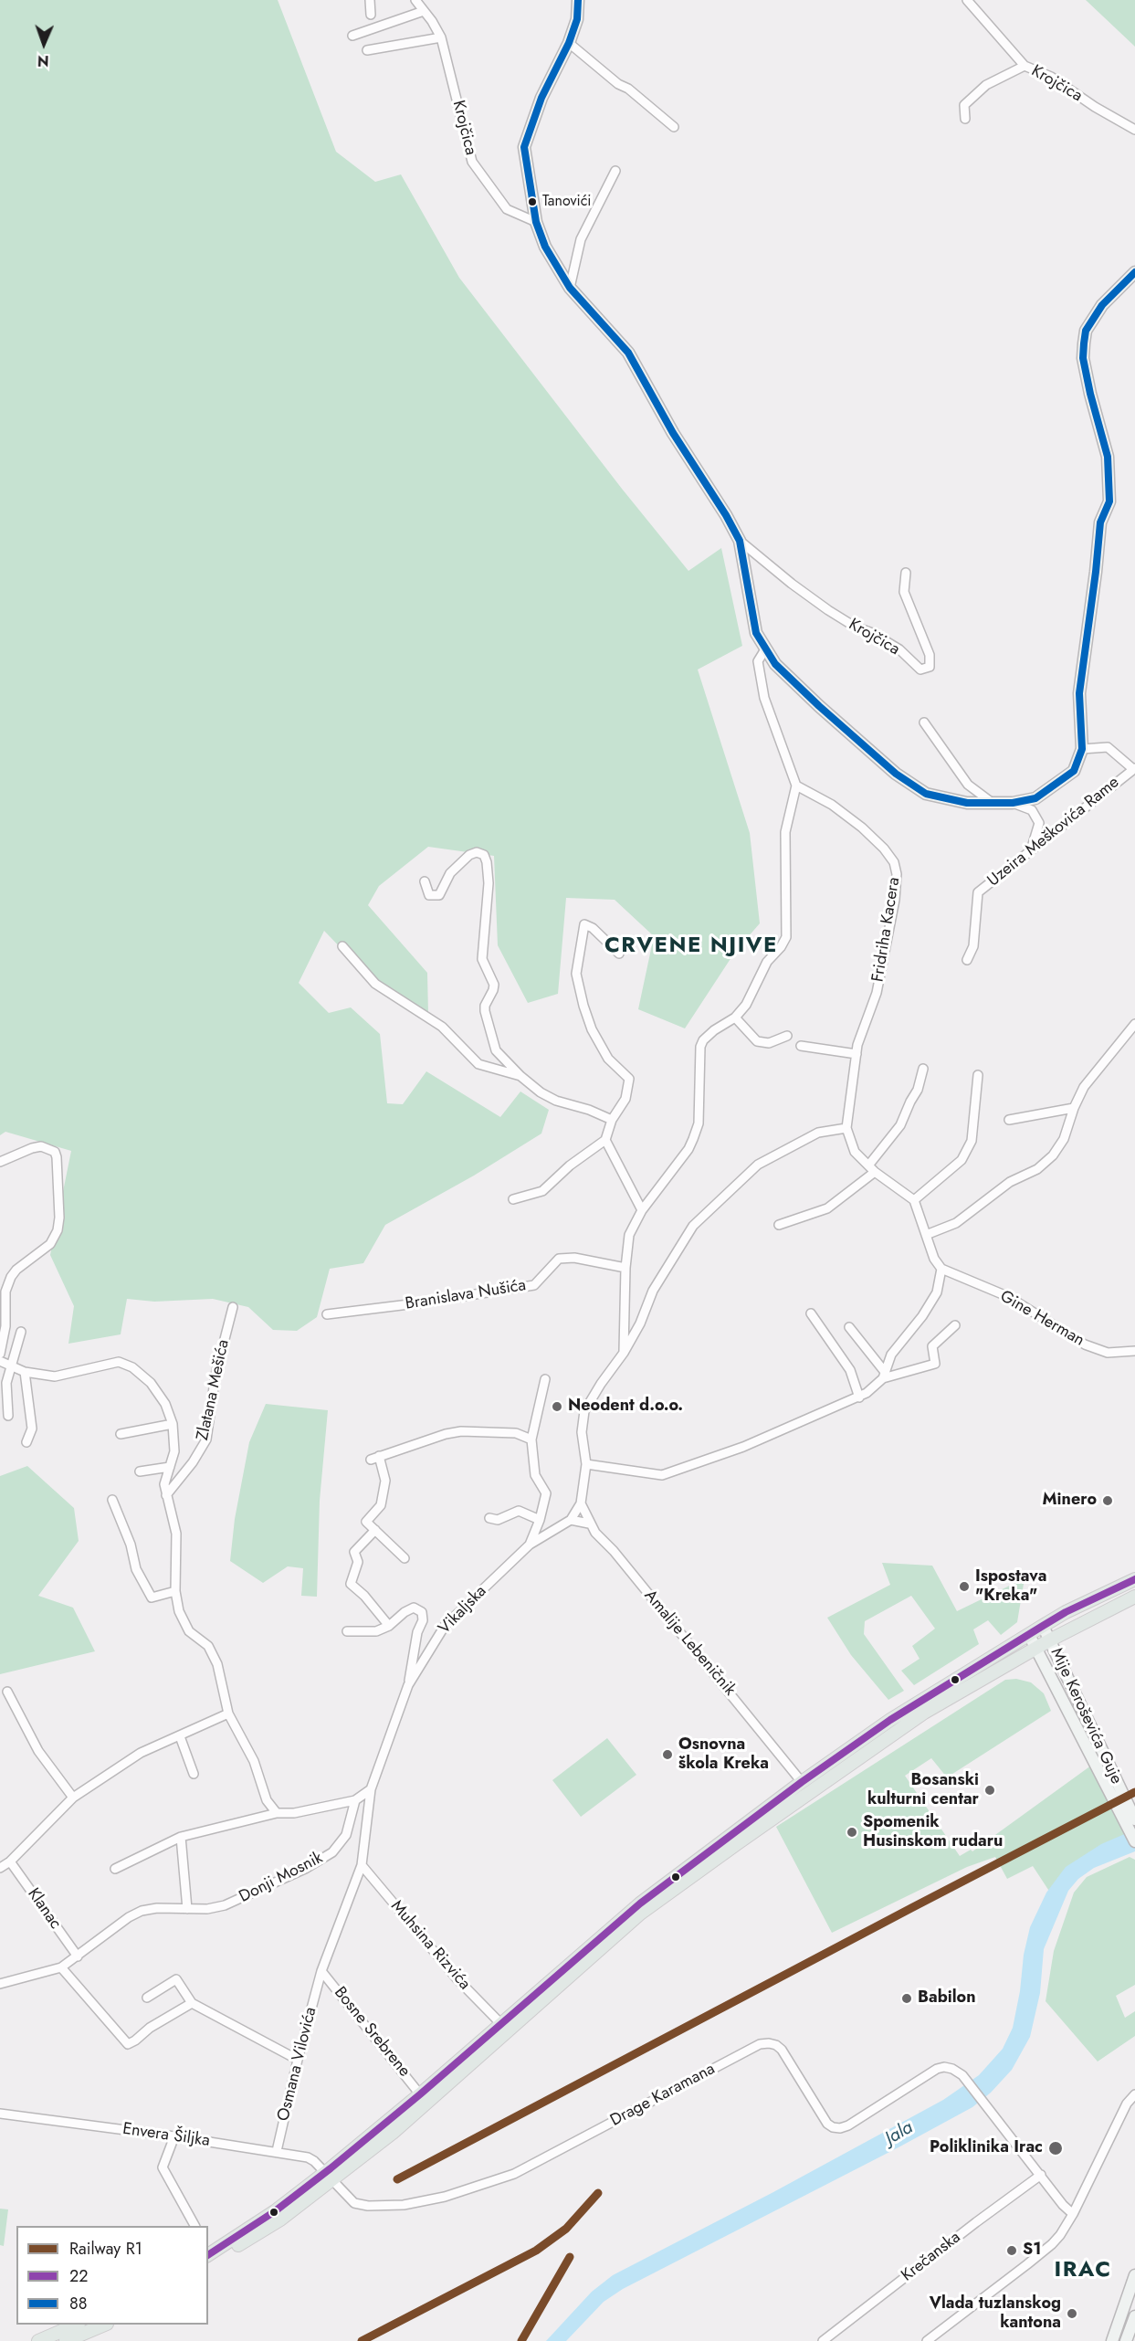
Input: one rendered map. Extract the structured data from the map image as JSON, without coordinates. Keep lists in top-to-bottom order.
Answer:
{
  "streets": {
    "main road": ["Krojčica", "Mije Keroševića Guje", "Bosne Srebrene"],
    "street": [
      "Uzeira Meškovića Rame",
      "Fridriha Kacera",
      "Branislava Nušića",
      "Gine Herman",
      "Zlatana Mešića",
      "Vikaljska",
      "Amalije Lebeničnik",
      "Donji Mosnik",
      "Klanac",
      "Muhsina Rizvića",
      "Osmana Vilovića",
      "Drage Karamana",
      "Envera Šiljka",
      "Krečanska"
    ]
  },
  "crossings": [
    ["Krojčica", "Uzeira Meškovića Rame"],
    ["Vikaljska", "Osmana Vilovića"],
    ["Amalije Lebeničnik", "Bosne Srebrene"],
    ["Mije Keroševića Guje", "Bosne Srebrene"],
    ["Donji Mosnik", "Klanac"],
    ["Muhsina Rizvića", "Bosne Srebrene"],
    ["Muhsina Rizvića", "Osmana Vilovića"],
    ["Bosne Srebrene", "Osmana Vilovića"],
    ["Bosne Srebrene", "Drage Karamana"],
    ["Bosne Srebrene", "Envera Šiljka"],
    ["Osmana Vilovića", "Envera Šiljka"],
    ["Drage Karamana", "Envera Šiljka"],
    ["Drage Karamana", "Krečanska"]
  ],
  "districts": ["CRVENE NJIVE", "IRAC"],
  "water": ["Jala"],
  "places": [
    "Tanovići",
    "Neodent d.o.o.",
    "Minero",
    "Ispostava \"Kreka\"",
    "Osnovna škola Kreka",
    "Bosanski kulturni centar",
    "Spomenik Husinskom rudaru",
    "Babilon",
    "Poliklinika Irac",
    "S1",
    "Vlada tuzlanskog kantona"
  ],
  "lines": ["transit line 88", "transit line 22", "rail line R1"],
  "legend": ["Railway R1", "22", "88"],
  "north": "bottom"
}
